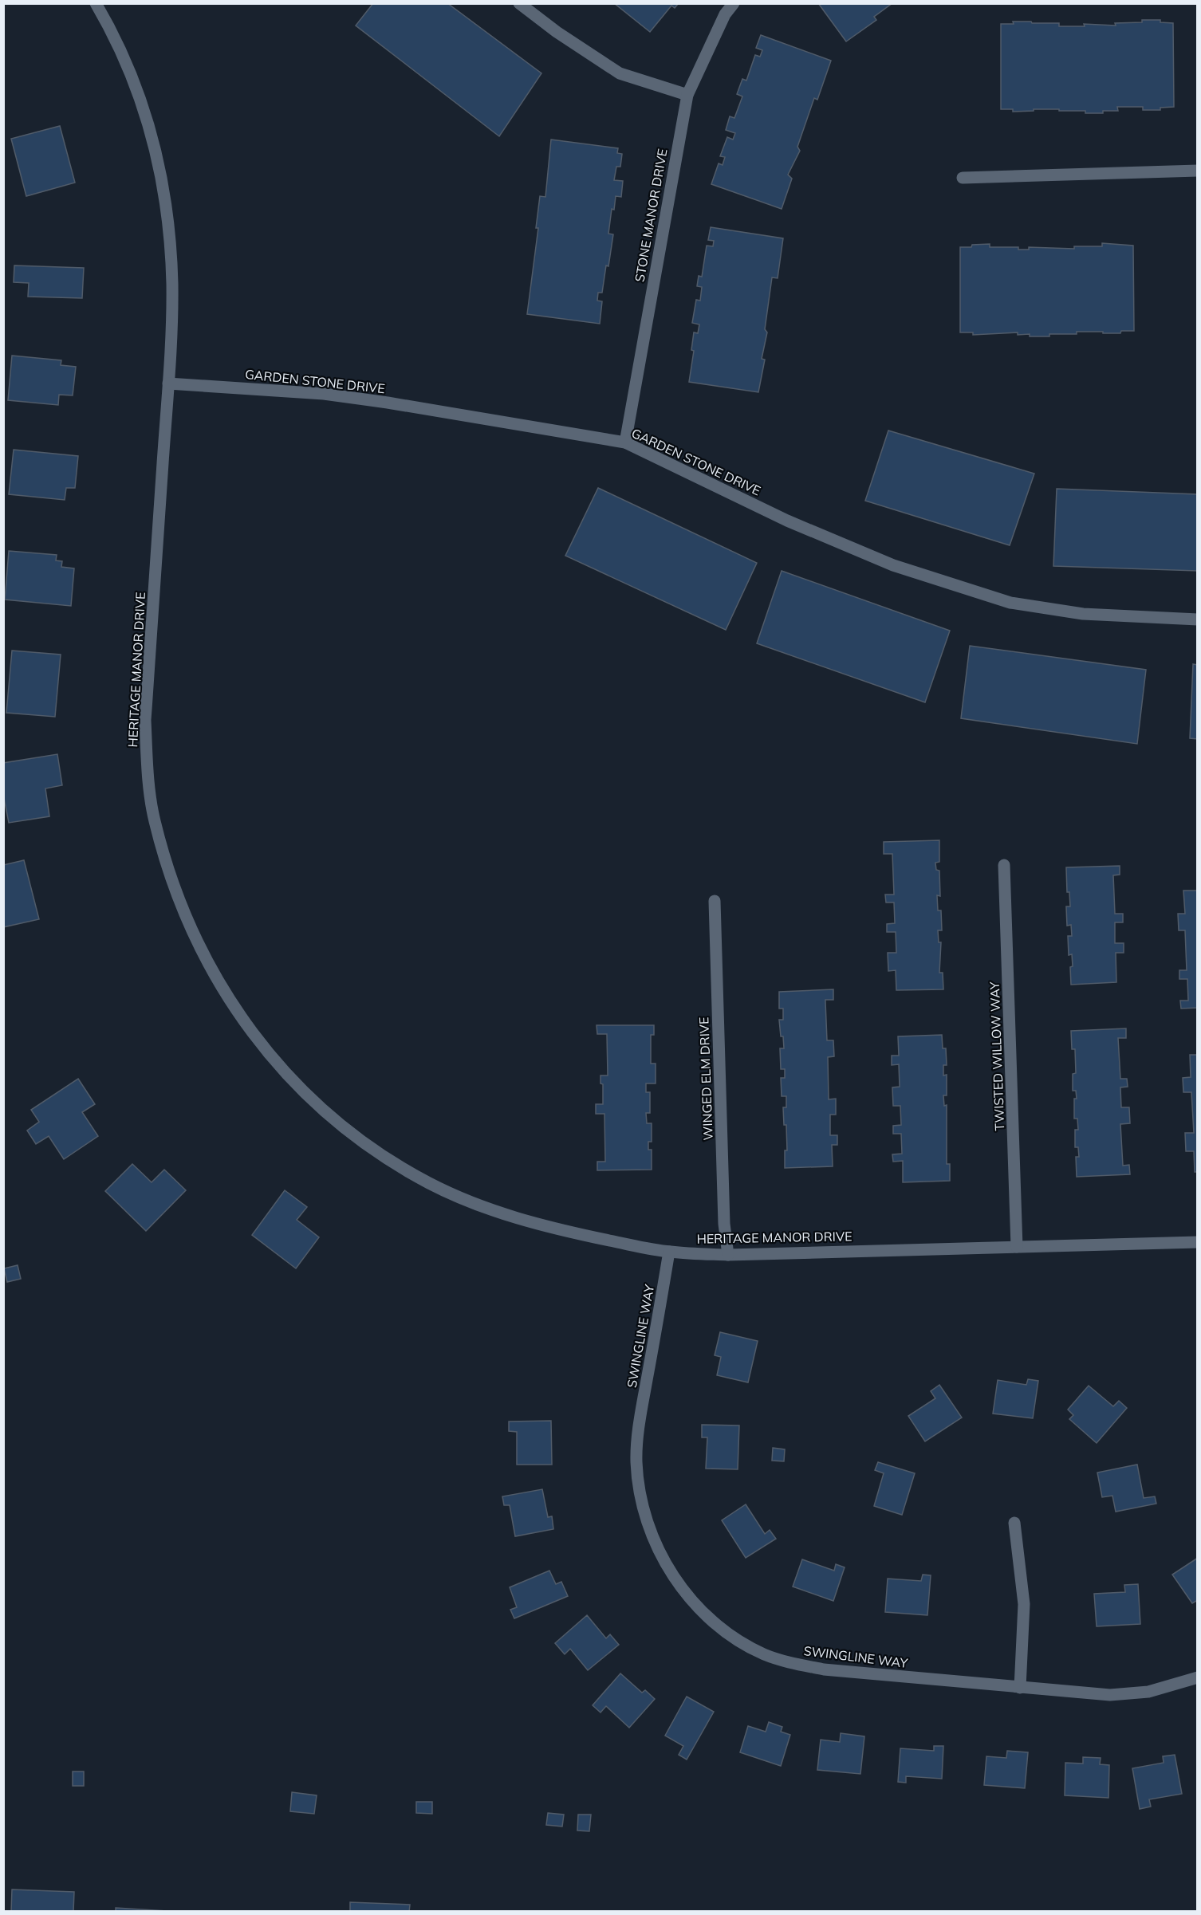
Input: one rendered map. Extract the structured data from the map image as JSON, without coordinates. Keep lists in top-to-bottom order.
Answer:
{
  "streets": {
    "street": [
      "STONE MANOR DRIVE",
      "GARDEN STONE DRIVE",
      "HERITAGE MANOR DRIVE",
      "TWISTED WILLOW WAY",
      "WINGED ELM DRIVE",
      "SWINGLINE WAY"
    ]
  },
  "crossings": [
    ["STONE MANOR DRIVE", "GARDEN STONE DRIVE"],
    ["GARDEN STONE DRIVE", "HERITAGE MANOR DRIVE"],
    ["HERITAGE MANOR DRIVE", "TWISTED WILLOW WAY"],
    ["HERITAGE MANOR DRIVE", "WINGED ELM DRIVE"],
    ["HERITAGE MANOR DRIVE", "SWINGLINE WAY"]
  ]
}
